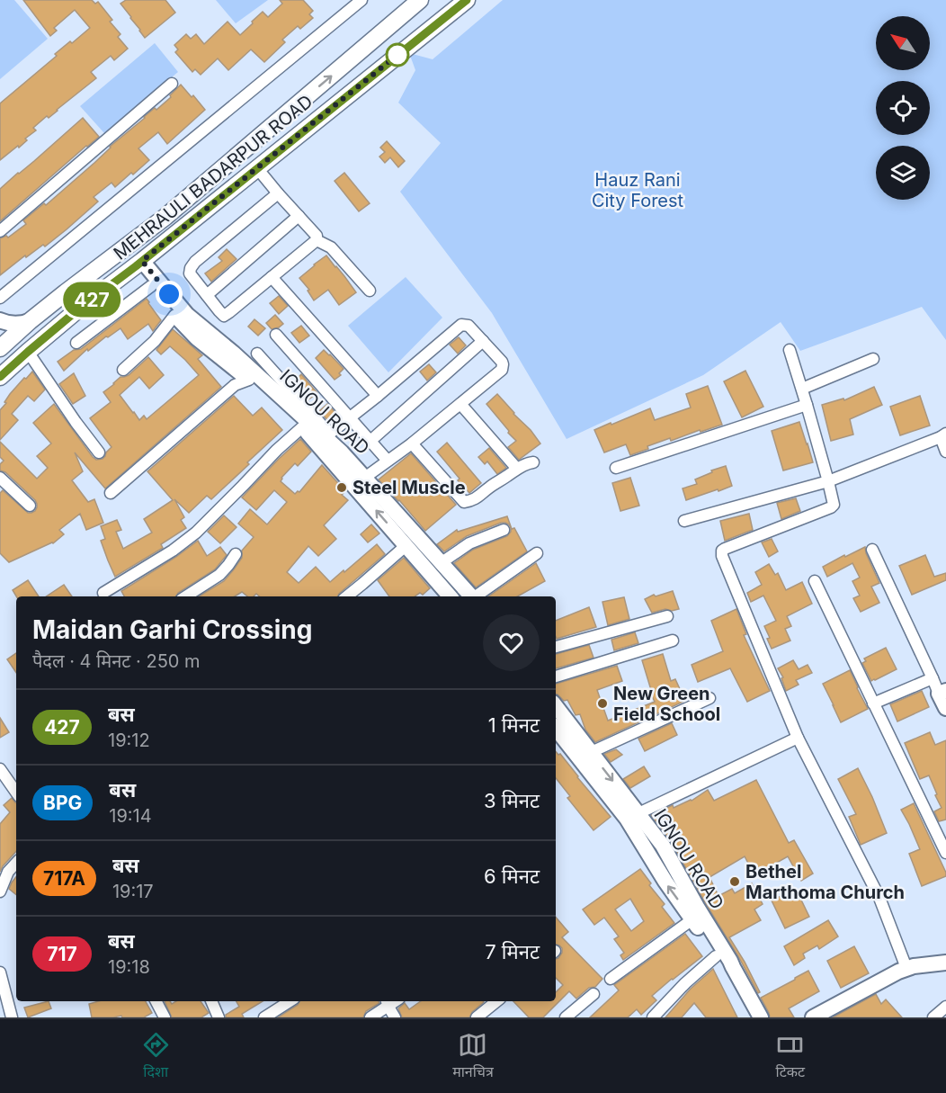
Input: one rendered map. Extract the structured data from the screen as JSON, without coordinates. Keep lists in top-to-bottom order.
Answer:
{
  "streets": {
    "main road": ["MEHRAULI BADARPUR ROAD"],
    "street": ["IGNOU ROAD"]
  },
  "crossings": [
    ["MEHRAULI BADARPUR ROAD", "IGNOU ROAD"]
  ],
  "parks": ["Hauz Rani City Forest"],
  "places": ["Steel Muscle", "New Green Field School", "Bethel Marthoma Church"],
  "lines": ["bus line 427"],
  "north": "top left",
  "page": {
    "on_map": "427",
    "heading": ["Maidan Garhi Crossing", "पैदल · 4 मिनट · 250 m"],
    "list": [
      {
        "mark": "427",
        "name": "बस",
        "note": "19:12",
        "value": "1 मिनट"
      },
      {
        "mark": "BPG",
        "name": "बस",
        "note": "19:14",
        "value": "3 मिनट"
      },
      {
        "mark": "717A",
        "name": "बस",
        "note": "19:17",
        "value": "6 मिनट"
      },
      {
        "mark": "717",
        "name": "बस",
        "note": "19:18",
        "value": "7 मिनट"
      }
    ],
    "tabs": ["दिशा", "मानचित्र", "टिकट"]
  }
}
